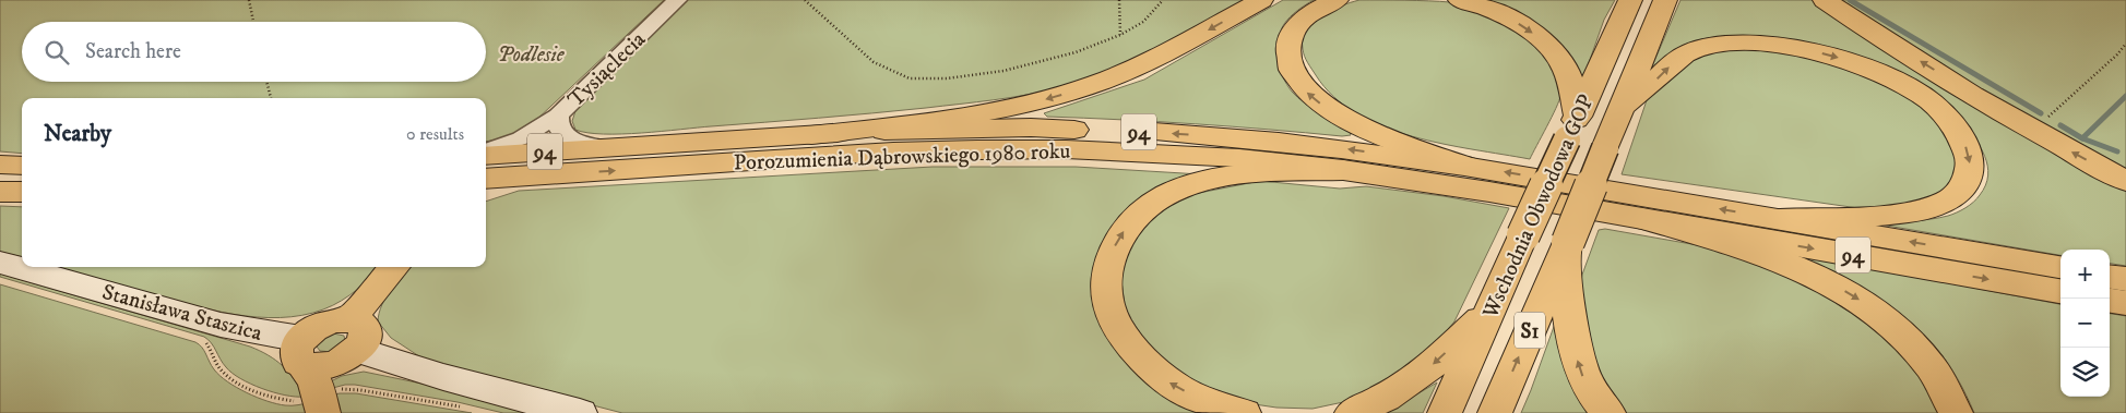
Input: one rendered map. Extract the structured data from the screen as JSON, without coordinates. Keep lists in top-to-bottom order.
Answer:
{
  "streets": {
    "main road": [
      "94",
      "Porozumienia Dąbrowskiego 1980 roku",
      "Wschodnia Obwodowa GOP",
      "S1"
    ],
    "street": ["Tysiąclecia", "Stanisława Staszica"]
  },
  "crossings": [
    ["Tysiąclecia", "Porozumienia Dąbrowskiego 1980 roku"]
  ],
  "parks": ["Podlesie"],
  "page": {
    "search": "Search here",
    "heading": ["Nearby", "0 results"],
    "map_buttons": ["+", "−"]
  }
}
